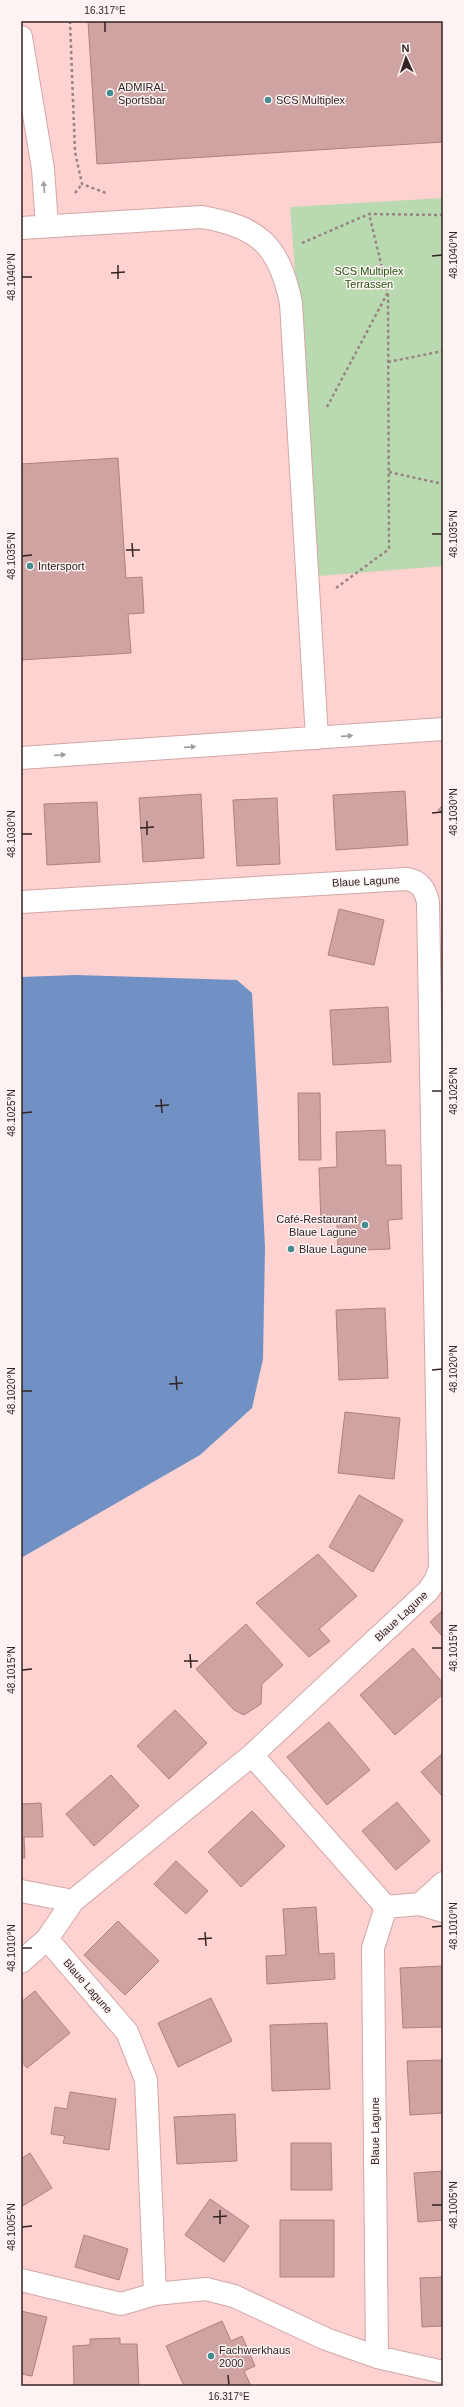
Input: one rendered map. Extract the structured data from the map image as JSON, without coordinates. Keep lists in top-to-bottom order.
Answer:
{
  "streets": {
    "lane": ["Blaue Lagune"]
  },
  "parks": ["SCS Multiplex Terrassen"],
  "places": [
    "ADMIRAL Sportsbar",
    "SCS Multiplex",
    "Intersport",
    "Café-Restaurant Blaue Lagune",
    "Blaue Lagune",
    "Fachwerkhaus 2000"
  ],
  "north": "top",
  "coordinates": [
    "16.317°E",
    "48.1040°N",
    "48.1035°N",
    "48.1030°N",
    "48.1025°N",
    "48.1020°N",
    "48.1015°N",
    "48.1010°N",
    "48.1005°N"
  ]
}
